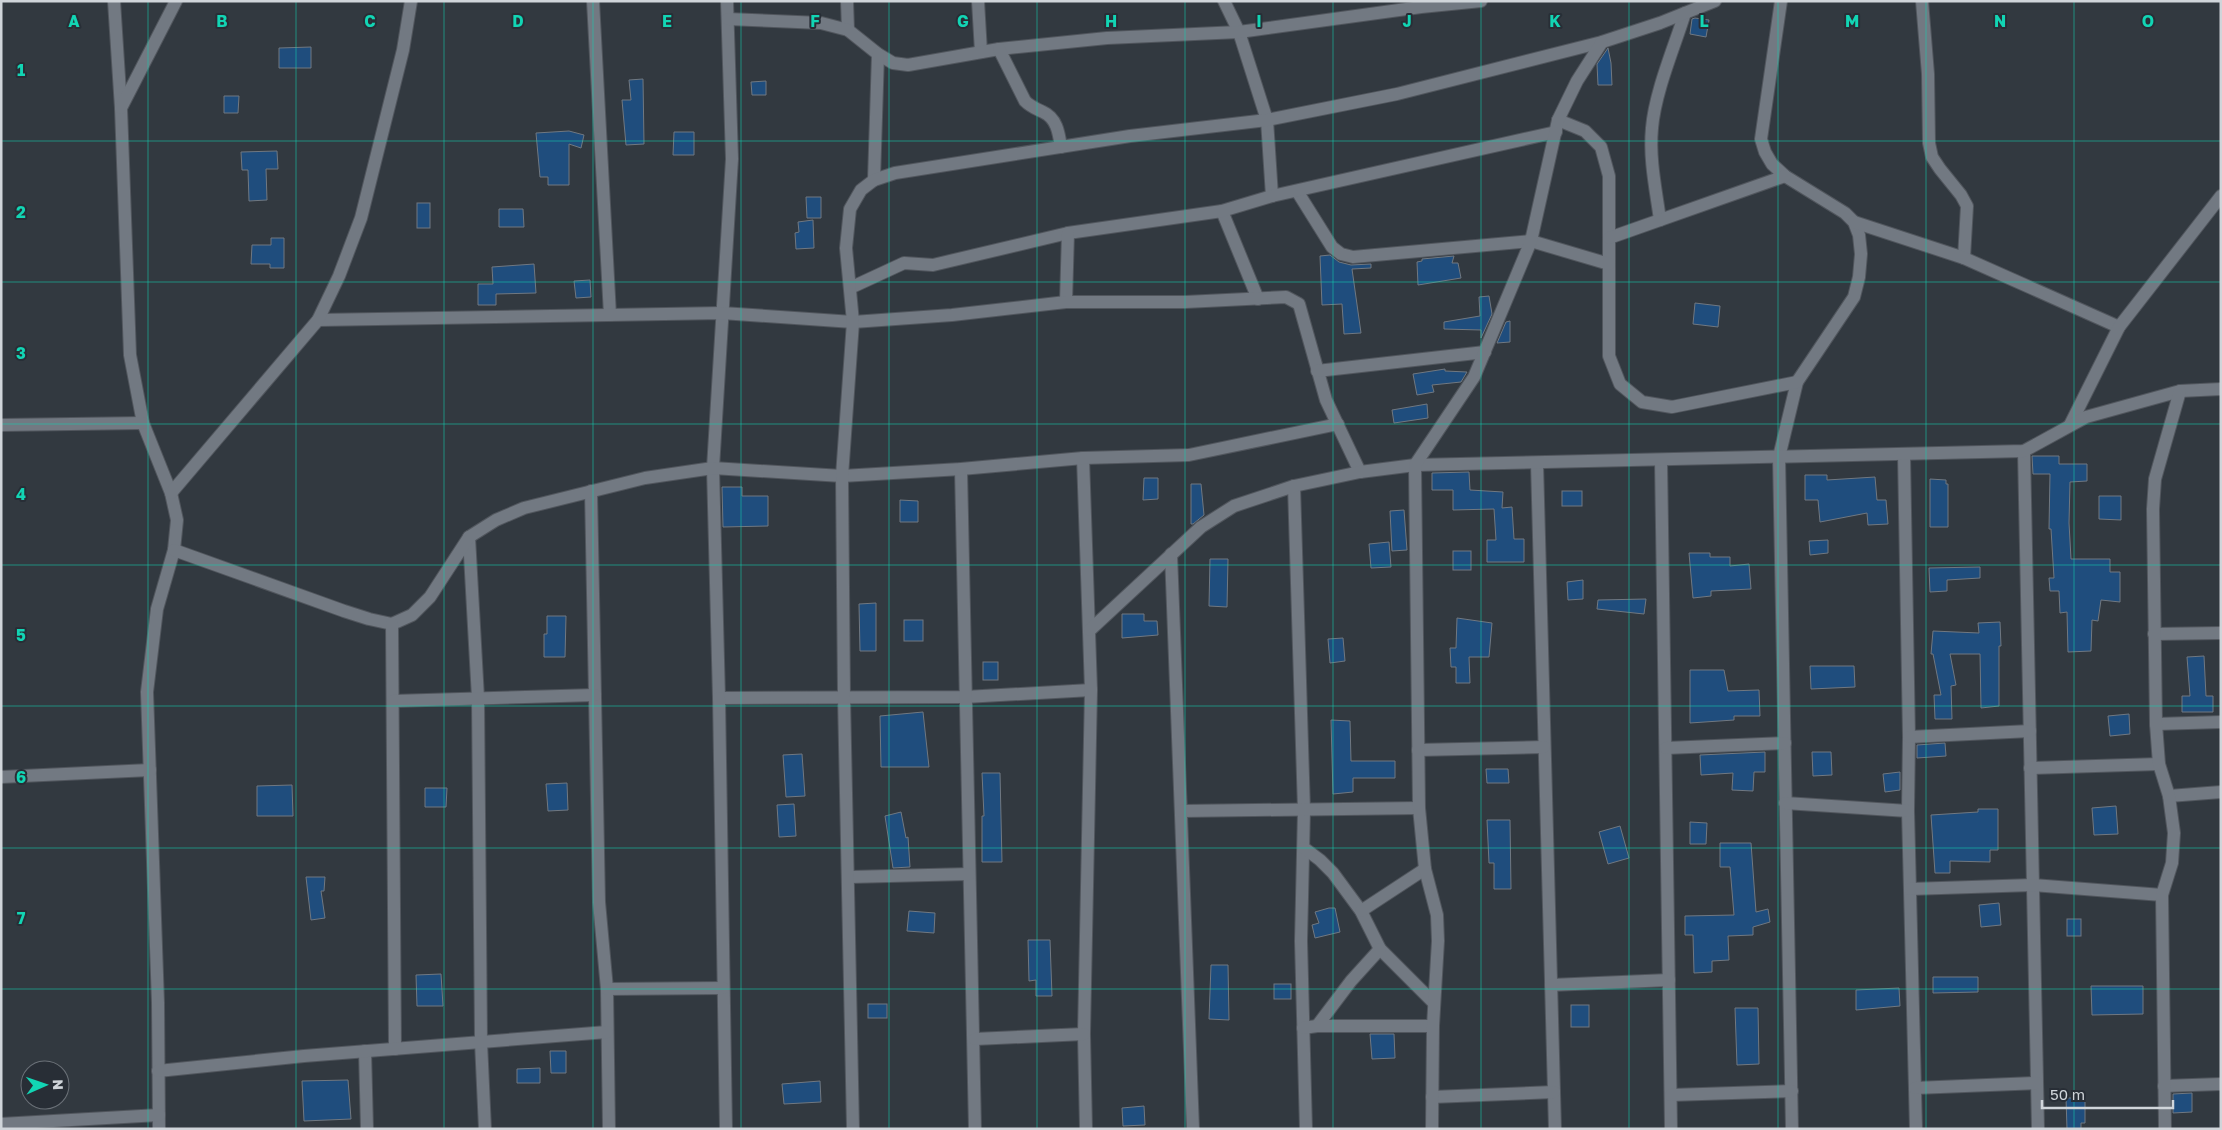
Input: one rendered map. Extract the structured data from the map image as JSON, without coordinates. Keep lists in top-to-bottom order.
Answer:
{
  "scale_bar": "50 m",
  "north": "right",
  "grid": {
    "columns": [
      "A",
      "B",
      "C",
      "D",
      "E",
      "F",
      "G",
      "H",
      "I",
      "J",
      "K",
      "L",
      "M",
      "N",
      "O"
    ],
    "rows": [
      "1",
      "2",
      "3",
      "4",
      "5",
      "6",
      "7"
    ]
  }
}
